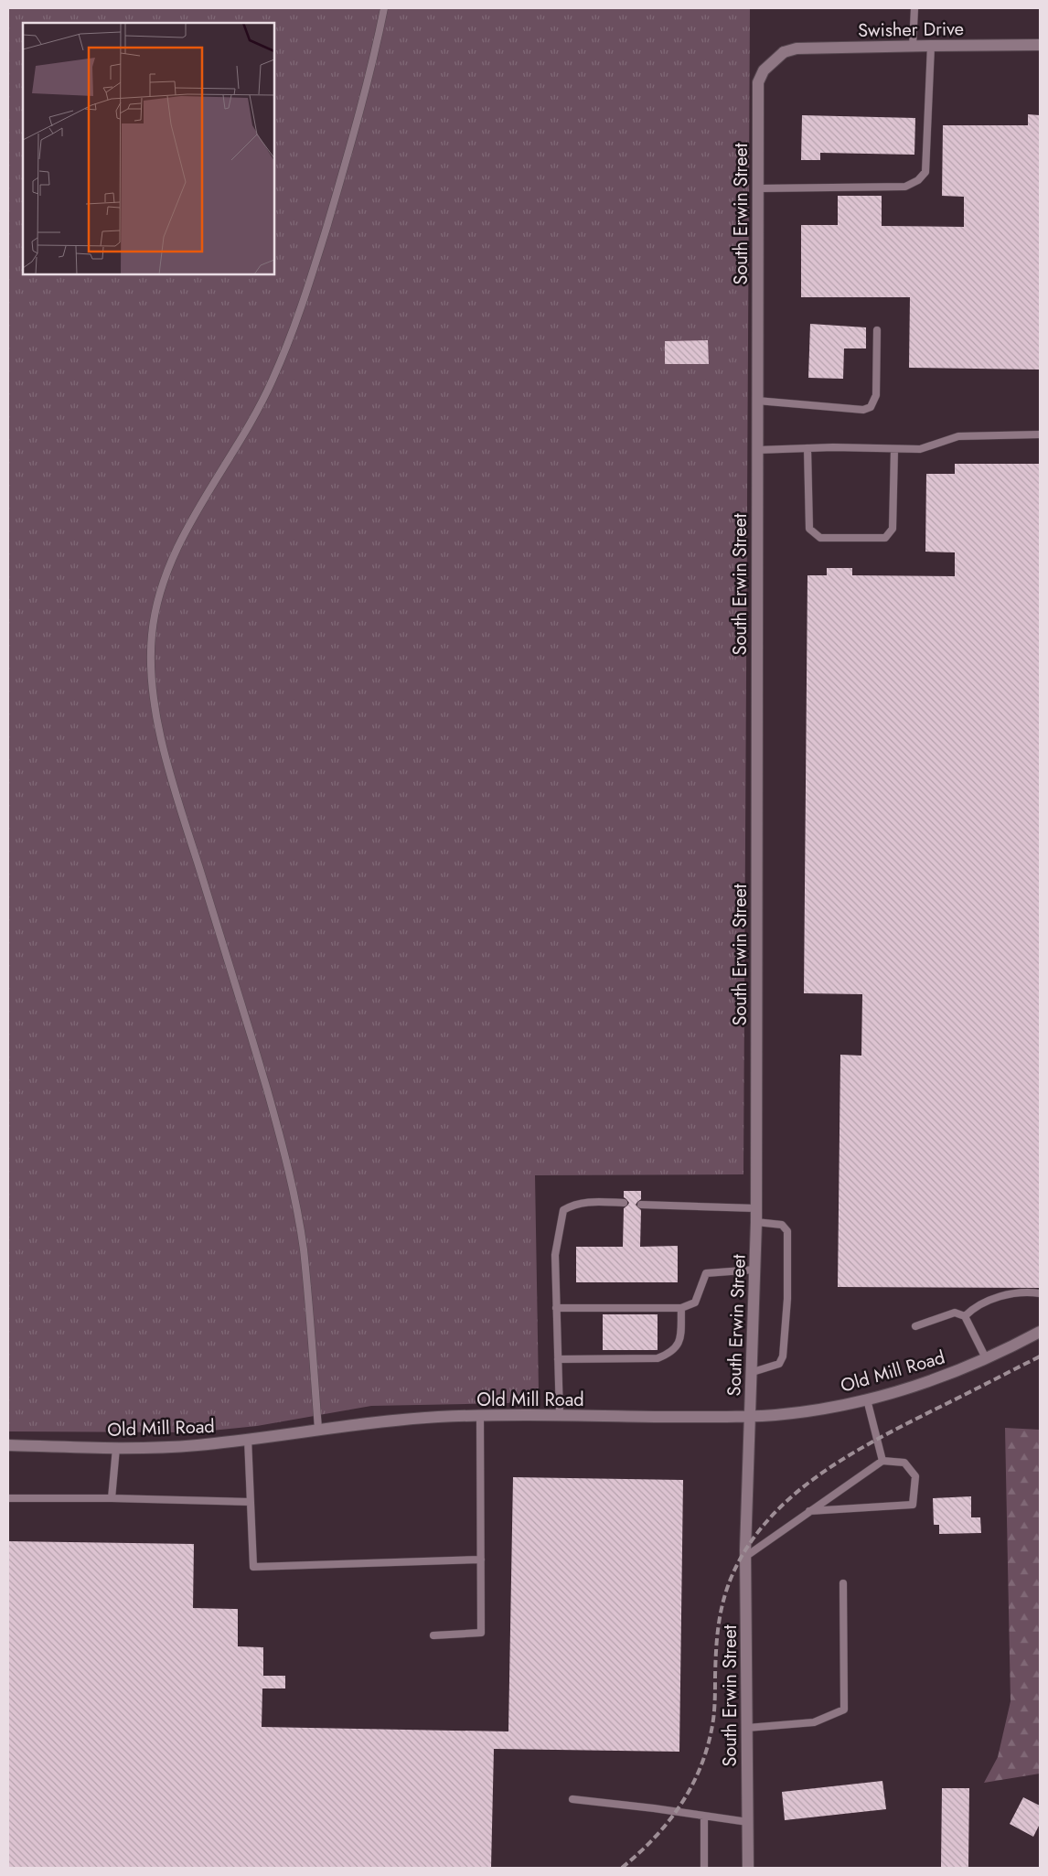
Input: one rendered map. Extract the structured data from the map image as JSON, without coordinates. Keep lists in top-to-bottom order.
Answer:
{
  "streets": {
    "street": ["Swisher Drive", "South Erwin Street", "Old Mill Road"]
  },
  "crossings": [
    ["Swisher Drive", "South Erwin Street"],
    ["South Erwin Street", "Old Mill Road"]
  ]
}
